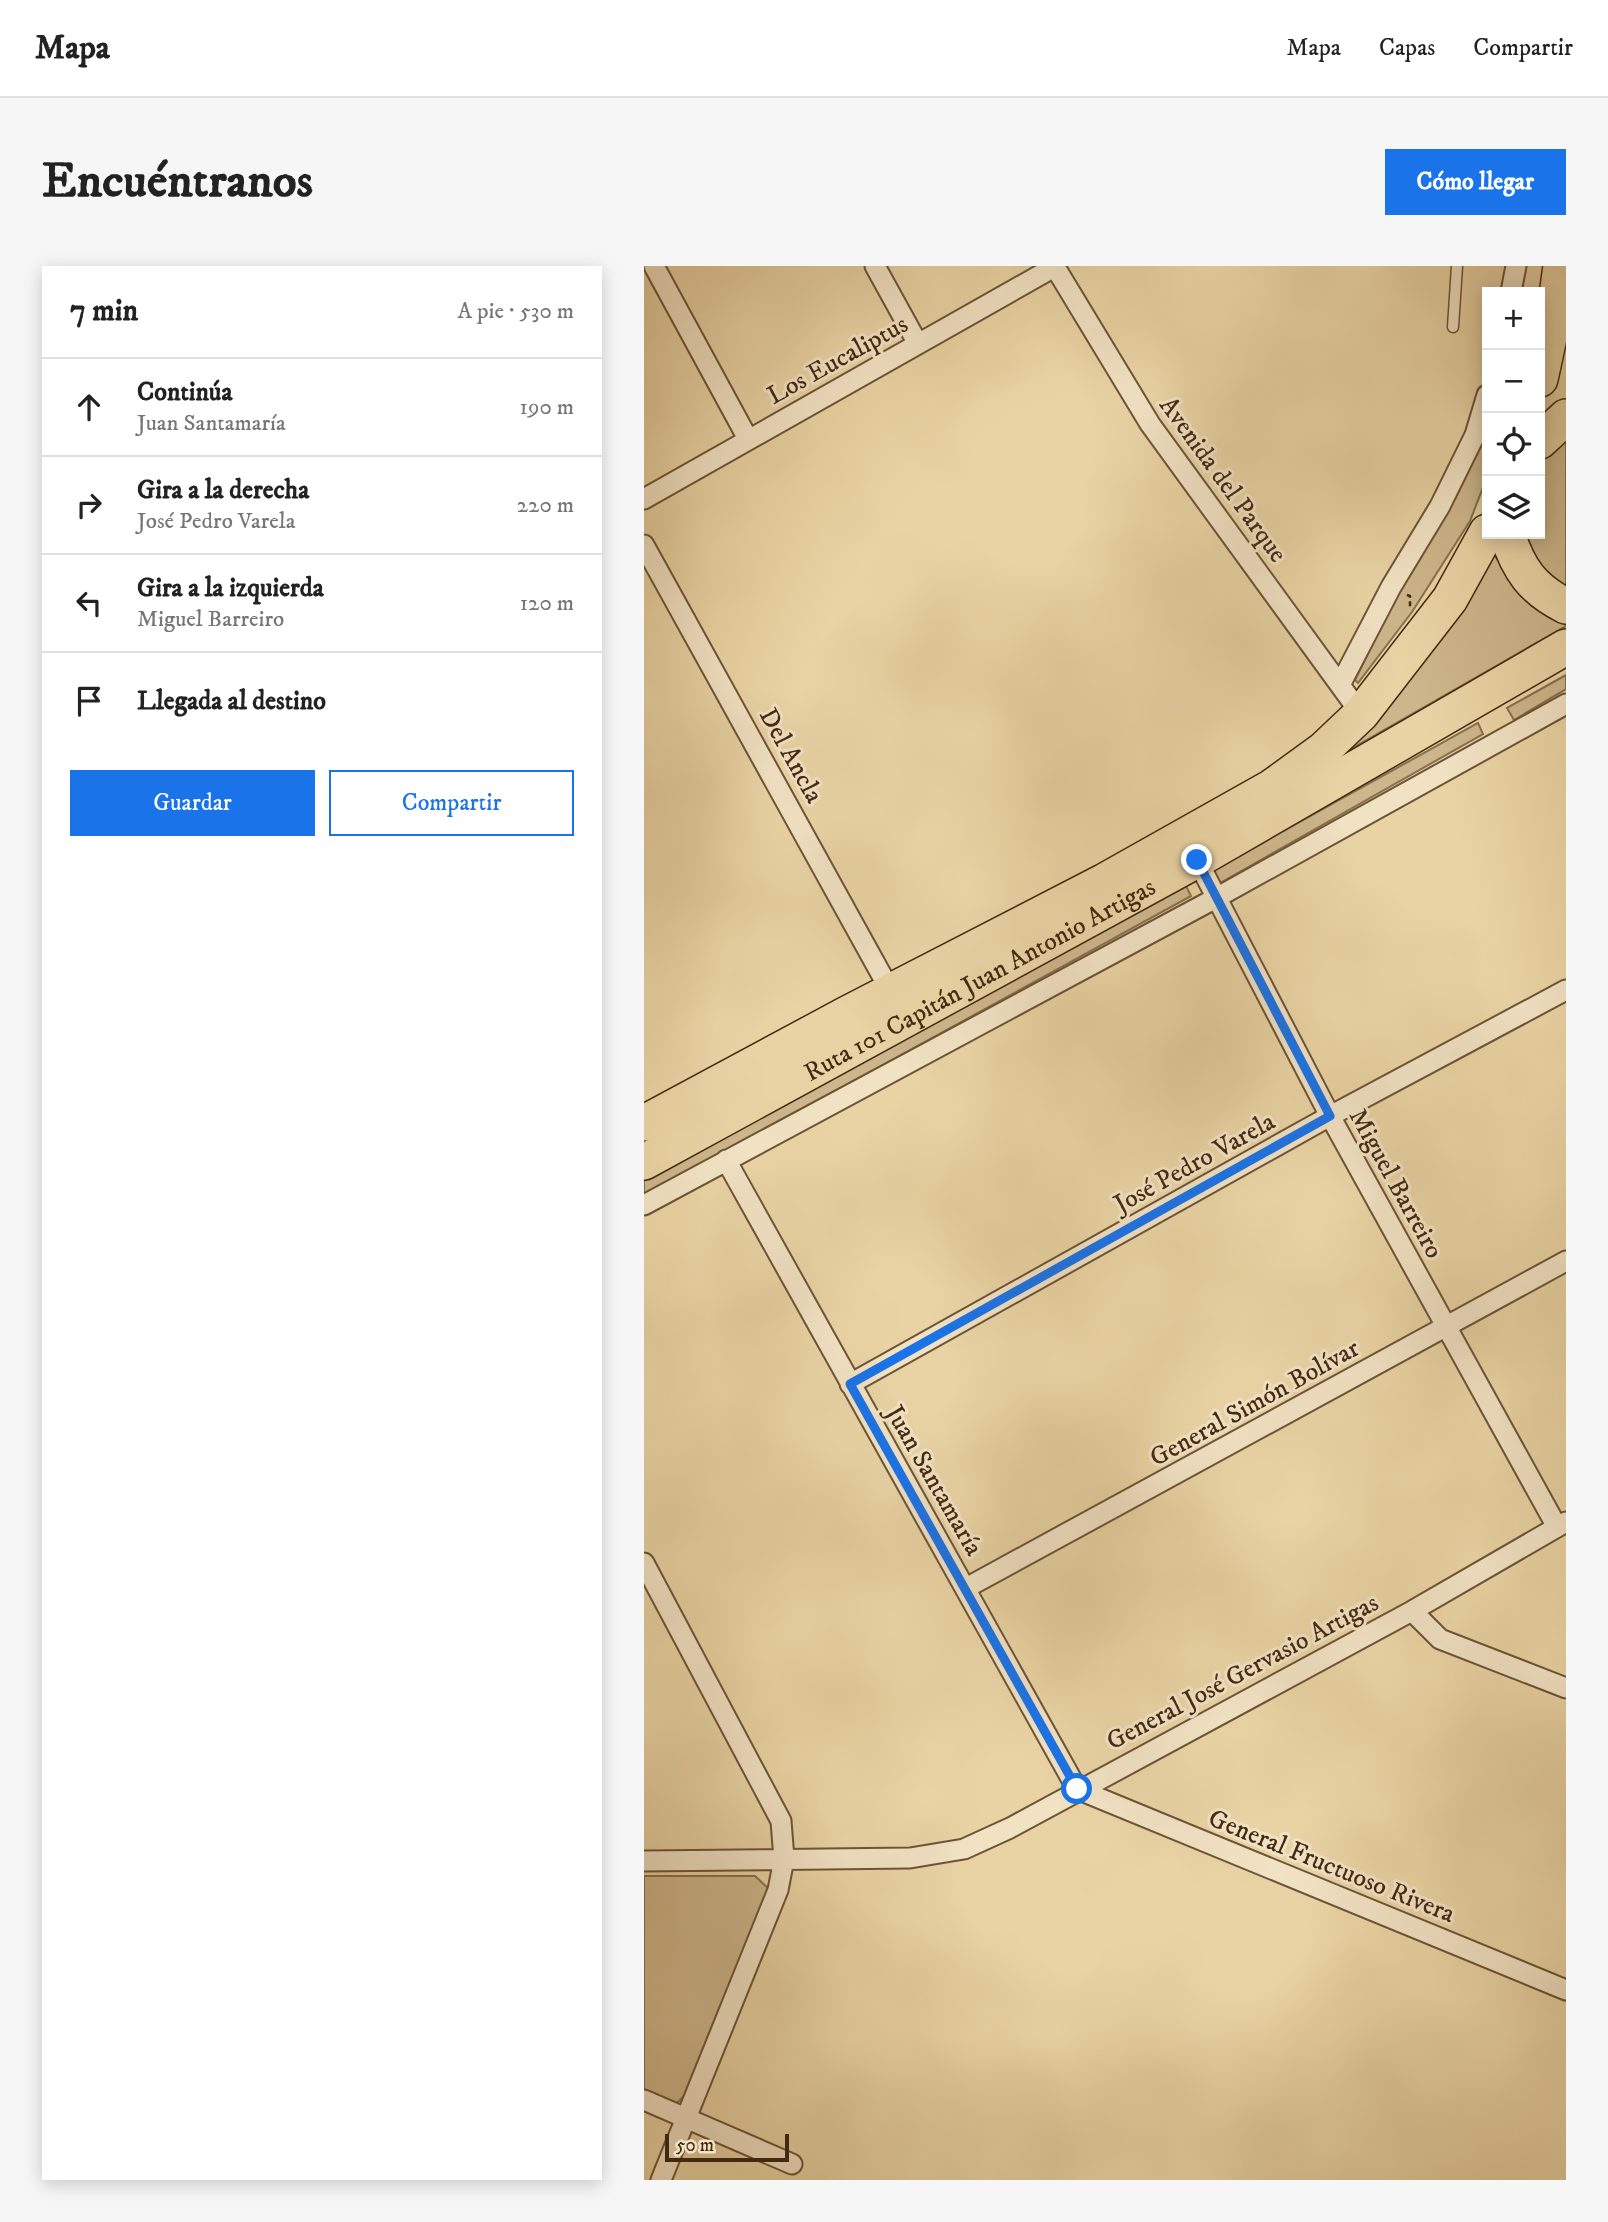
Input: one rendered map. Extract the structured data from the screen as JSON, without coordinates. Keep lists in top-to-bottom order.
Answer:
{
  "streets": {
    "highway": ["Ruta 101 Capitán Juan Antonio Artigas"],
    "street": [
      "Los Eucaliptus",
      "Avenida del Parque",
      "Del Ancla",
      "José Pedro Varela",
      "Miguel Barreiro",
      "General Simón Bolívar",
      "Juan Santamaría",
      "General José Gervasio Artigas",
      "General Fructuoso Rivera"
    ]
  },
  "crossings": [
    ["Los Eucaliptus", "Avenida del Parque"],
    ["Avenida del Parque", "Ruta 101 Capitán Juan Antonio Artigas"],
    ["Del Ancla", "Ruta 101 Capitán Juan Antonio Artigas"],
    ["Ruta 101 Capitán Juan Antonio Artigas", "Miguel Barreiro"],
    ["José Pedro Varela", "Miguel Barreiro"],
    ["José Pedro Varela", "Juan Santamaría"],
    ["Miguel Barreiro", "General Simón Bolívar"],
    ["Miguel Barreiro", "General José Gervasio Artigas"],
    ["General Simón Bolívar", "Juan Santamaría"],
    ["Juan Santamaría", "General José Gervasio Artigas"],
    ["Juan Santamaría", "General Fructuoso Rivera"],
    ["General José Gervasio Artigas", "General Fructuoso Rivera"]
  ],
  "scale_bar": "50 m",
  "page": {
    "header": "Mapa",
    "nav": ["Mapa", "Capas", "Compartir"],
    "buttons": [
      "Cómo llegar",
      ["Guardar", "Compartir"]
    ],
    "title": "Encuéntranos",
    "heading": ["7 min", "A pie · 530 m"],
    "map_buttons": ["+", "−"],
    "list": [
      ["Continúa", "Juan Santamaría", "190 m"],
      ["Gira a la derecha", "José Pedro Varela", "220 m"],
      ["Gira a la izquierda", "Miguel Barreiro", "120 m"],
      "Llegada al destino"
    ],
    "scale": "50 m"
  }
}
